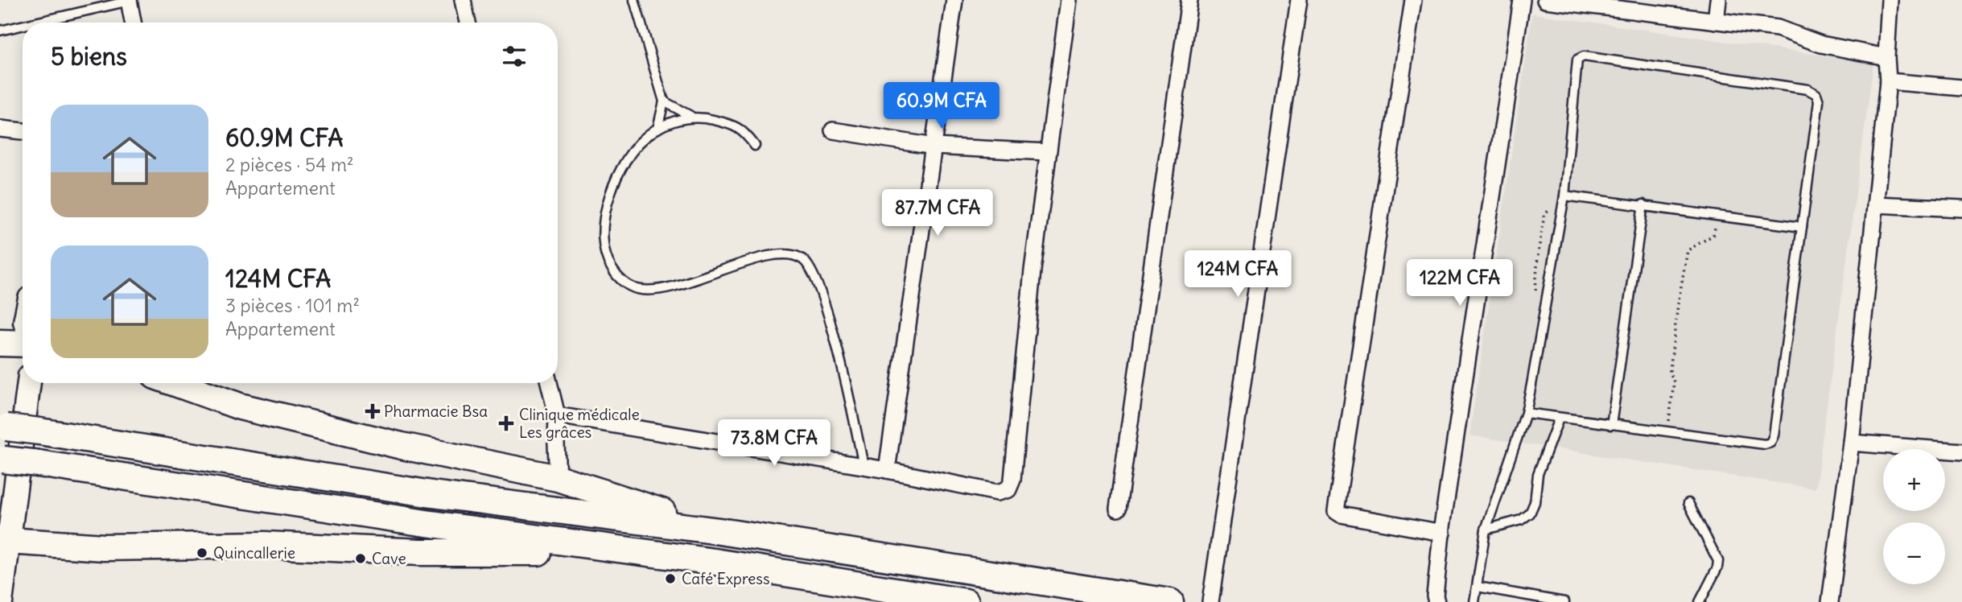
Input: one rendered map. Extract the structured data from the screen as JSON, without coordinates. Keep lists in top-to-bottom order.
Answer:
{
  "places": {
    "health": ["Pharmacie Bsa", "Clinique médicale Les grâces"],
    "other": ["Quincallerie", "Cave", "Café Express"]
  },
  "page": {
    "heading": "5 biens",
    "price": [
      "60.9M CFA",
      "87.7M CFA",
      "124M CFA",
      "122M CFA",
      "73.8M CFA"
    ],
    "list": [
      {
        "name": "60.9M CFA",
        "note": "2 pièces · 54 m² · Appartement"
      },
      {
        "name": "124M CFA",
        "note": "3 pièces · 101 m² · Appartement"
      }
    ],
    "map_buttons": ["+", "−"]
  }
}
